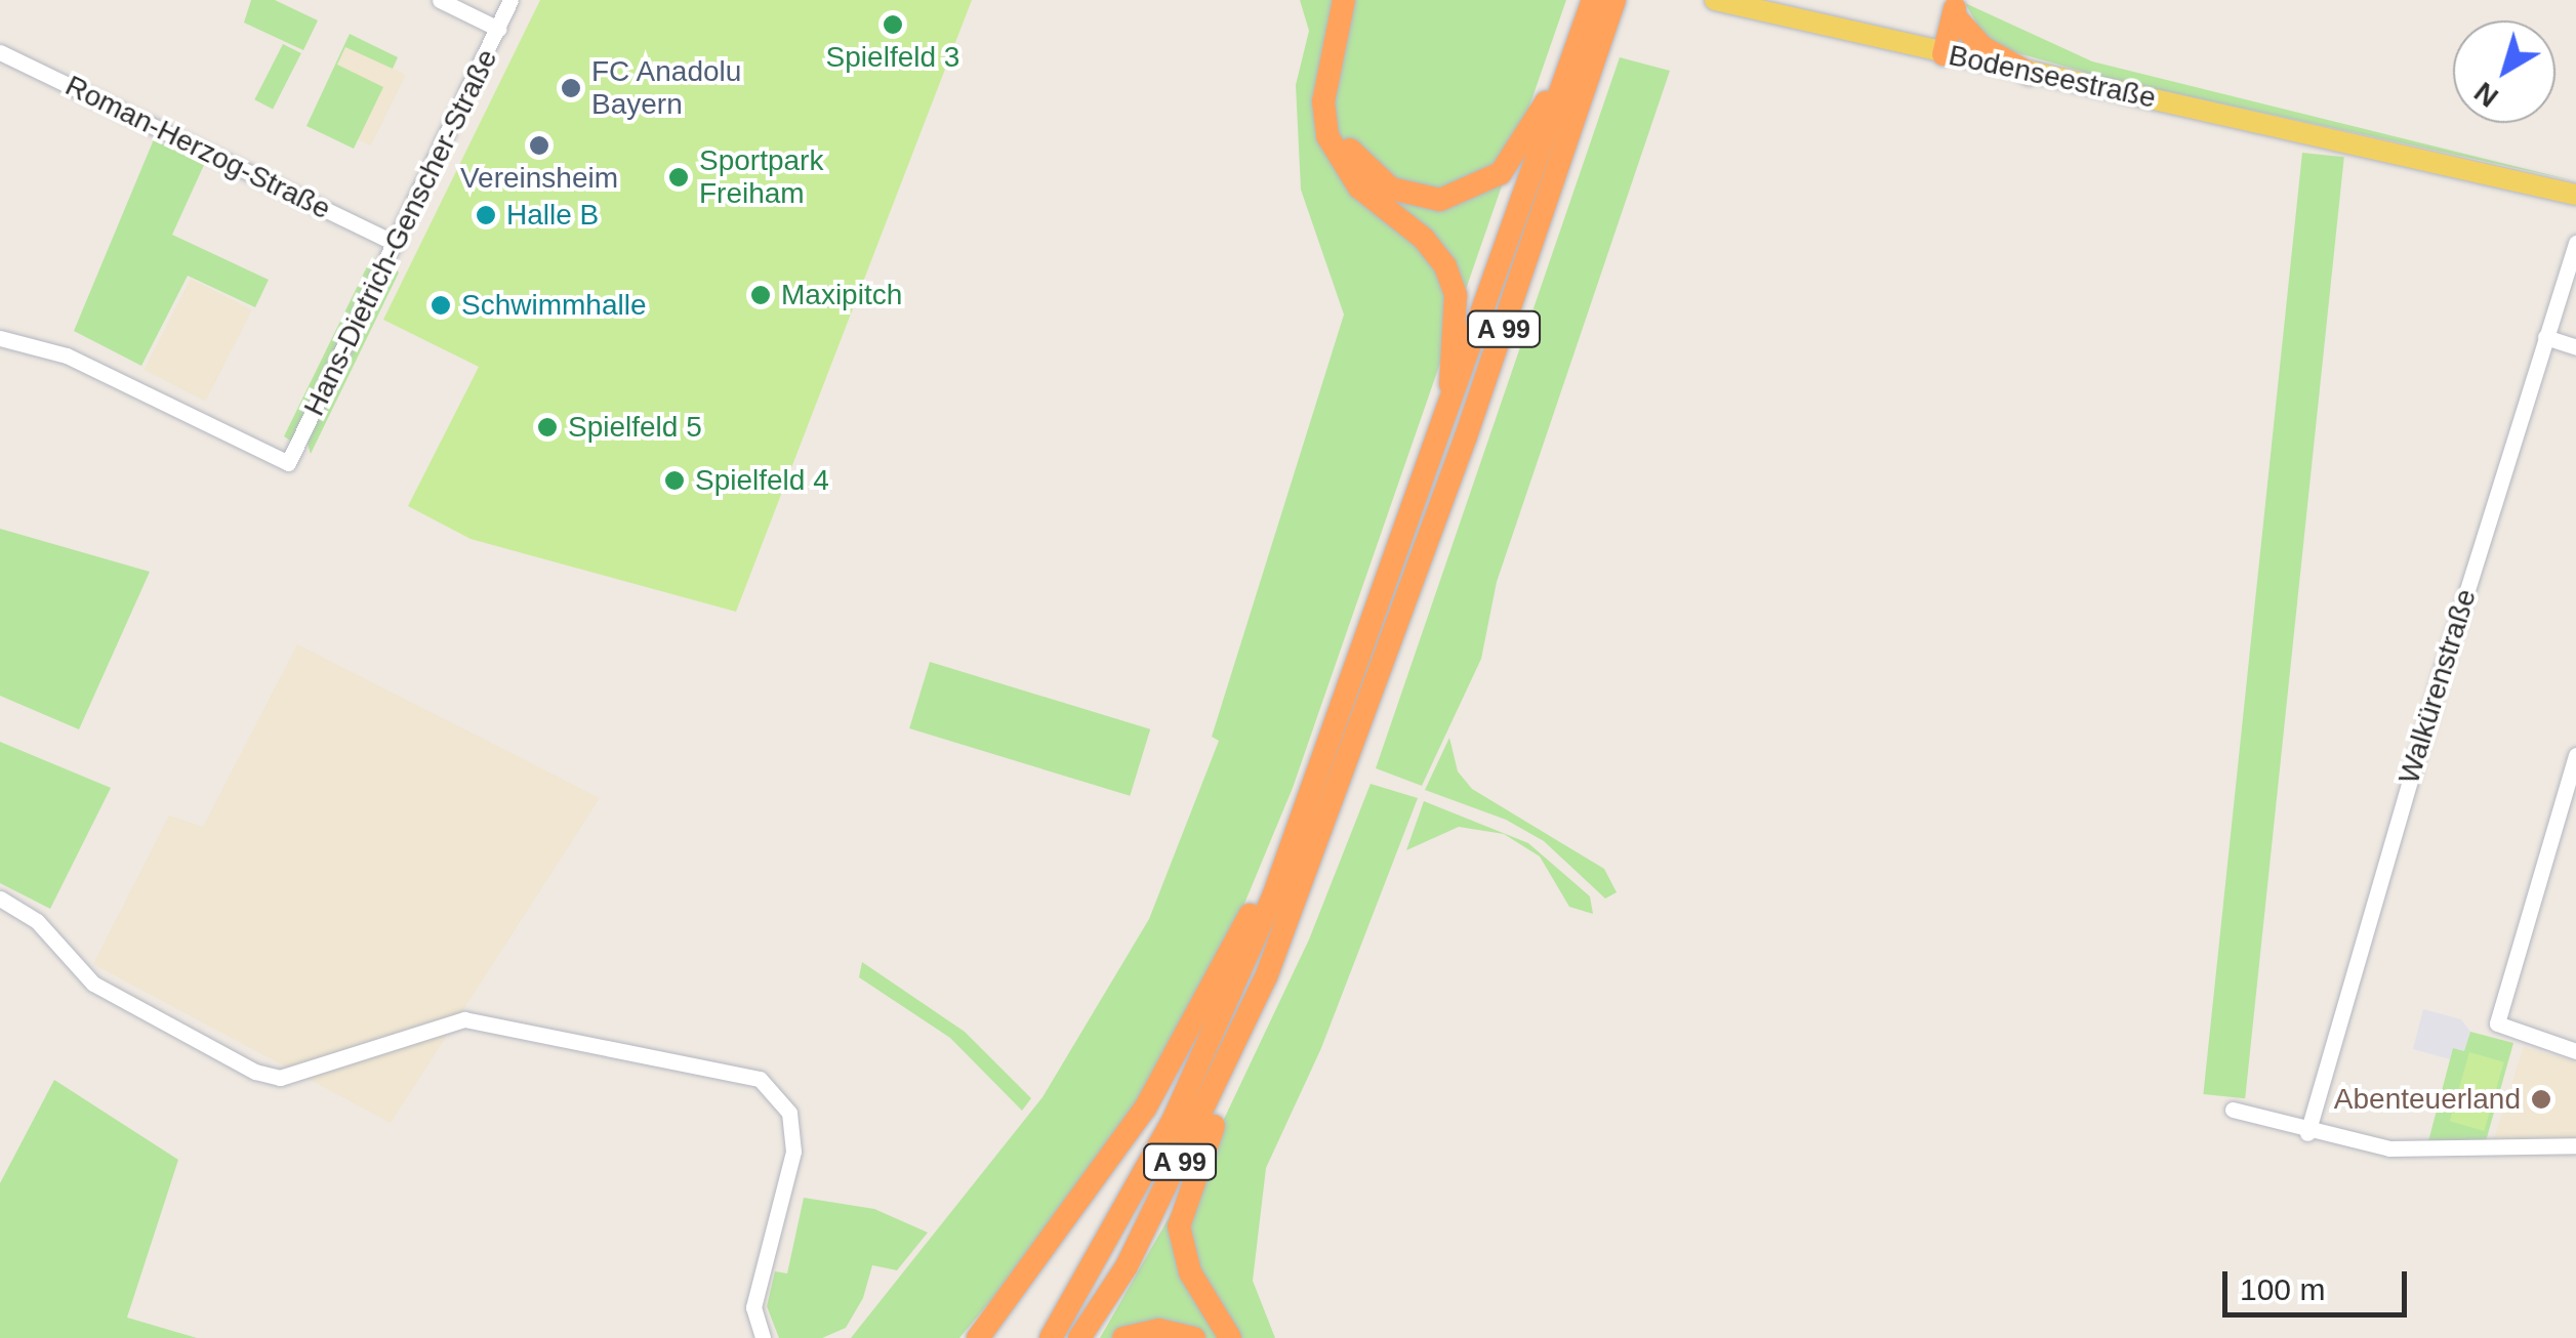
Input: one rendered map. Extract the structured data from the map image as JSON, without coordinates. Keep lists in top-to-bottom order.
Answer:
{
  "streets": {
    "highway": ["A 99"],
    "main road": ["Bodenseestraße"],
    "street": ["Roman-Herzog-Straße", "Hans-Dietrich-Genscher-Straße", "Walkürenstraße"]
  },
  "crossings": [
    ["Roman-Herzog-Straße", "Hans-Dietrich-Genscher-Straße"]
  ],
  "places": [
    "Spielfeld 3",
    "FC Anadolu Bayern",
    "Vereinsheim",
    "Sportpark Freiham",
    "Halle B",
    "Maxipitch",
    "Schwimmhalle",
    "Spielfeld 5",
    "Spielfeld 4",
    "Abenteuerland"
  ],
  "scale_bar": "100 m",
  "north": "bottom left"
}
